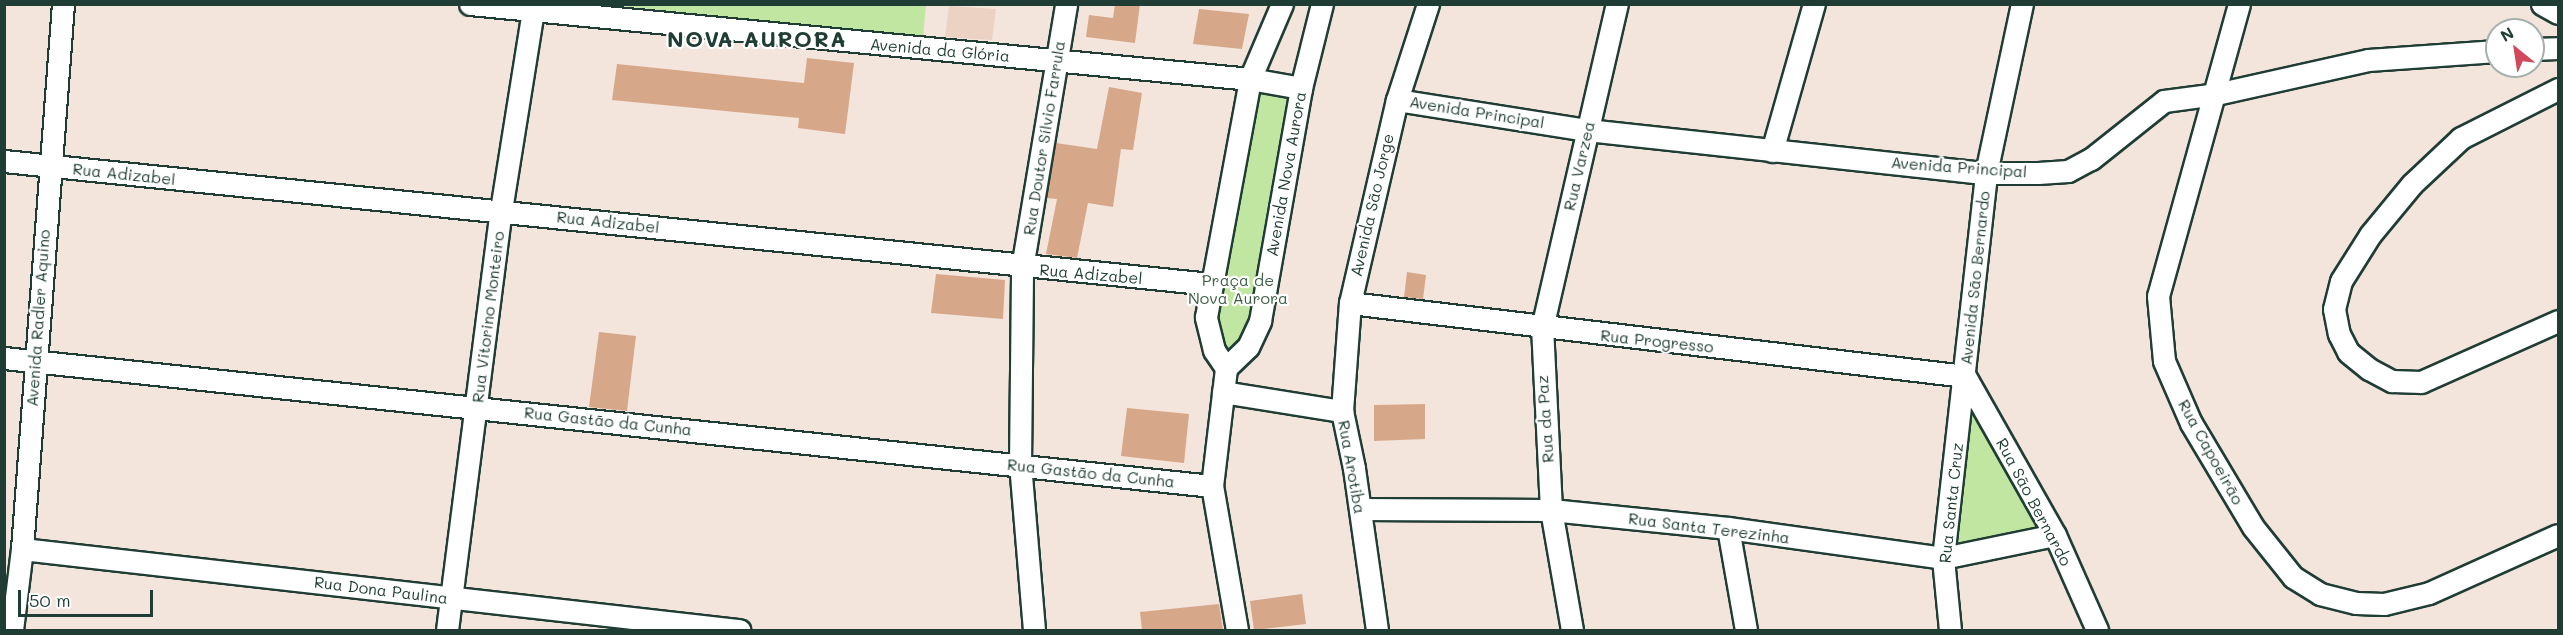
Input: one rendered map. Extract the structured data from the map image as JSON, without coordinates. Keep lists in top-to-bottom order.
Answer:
{
  "streets": {
    "street": [
      "Avenida da Glória",
      "Avenida Principal",
      "Rua Doutor Sílvio Farrula",
      "Rua Varzea",
      "Rua Adizabel",
      "Avenida Nova Aurora",
      "Avenida São Jorge",
      "Avenida São Bernardo",
      "Rua Vitorino Monteiro",
      "Avenida Radler Aquino",
      "Rua Progresso",
      "Rua da Paz",
      "Rua Gastão da Cunha",
      "Rua Capoeirão",
      "Rua Arotiba",
      "Rua São Bernardo",
      "Rua Santa Cruz",
      "Rua Santa Terezinha",
      "Rua Dona Paulina"
    ]
  },
  "crossings": [
    ["Avenida da Glória", "Rua Doutor Sílvio Farrula"],
    ["Avenida da Glória", "Avenida Nova Aurora"],
    ["Avenida da Glória", "Rua Vitorino Monteiro"],
    ["Avenida Principal", "Rua Varzea"],
    ["Avenida Principal", "Avenida São Jorge"],
    ["Avenida Principal", "Avenida São Bernardo"],
    ["Avenida Principal", "Rua Capoeirão"],
    ["Rua Doutor Sílvio Farrula", "Rua Adizabel"],
    ["Rua Doutor Sílvio Farrula", "Rua Gastão da Cunha"],
    ["Rua Varzea", "Rua Progresso"],
    ["Rua Varzea", "Rua da Paz"],
    ["Rua Adizabel", "Rua Vitorino Monteiro"],
    ["Rua Adizabel", "Avenida Radler Aquino"],
    ["Avenida São Jorge", "Rua Progresso"],
    ["Avenida São Jorge", "Rua Arotiba"],
    ["Avenida São Bernardo", "Rua Progresso"],
    ["Avenida São Bernardo", "Rua São Bernardo"],
    ["Avenida São Bernardo", "Rua Santa Cruz"],
    ["Rua Vitorino Monteiro", "Rua Gastão da Cunha"],
    ["Rua Vitorino Monteiro", "Rua Dona Paulina"],
    ["Avenida Radler Aquino", "Rua Gastão da Cunha"],
    ["Avenida Radler Aquino", "Rua Dona Paulina"],
    ["Rua Progresso", "Rua da Paz"],
    ["Rua Progresso", "Rua Arotiba"],
    ["Rua Progresso", "Rua São Bernardo"],
    ["Rua Progresso", "Rua Santa Cruz"],
    ["Rua da Paz", "Rua Santa Terezinha"],
    ["Rua Arotiba", "Rua Santa Terezinha"],
    ["Rua São Bernardo", "Rua Santa Cruz"],
    ["Rua São Bernardo", "Rua Santa Terezinha"],
    ["Rua Santa Cruz", "Rua Santa Terezinha"]
  ],
  "districts": ["NOVA AURORA"],
  "parks": ["Praça de Nova Aurora"],
  "scale_bar": "50 m",
  "north": "top left"
}
